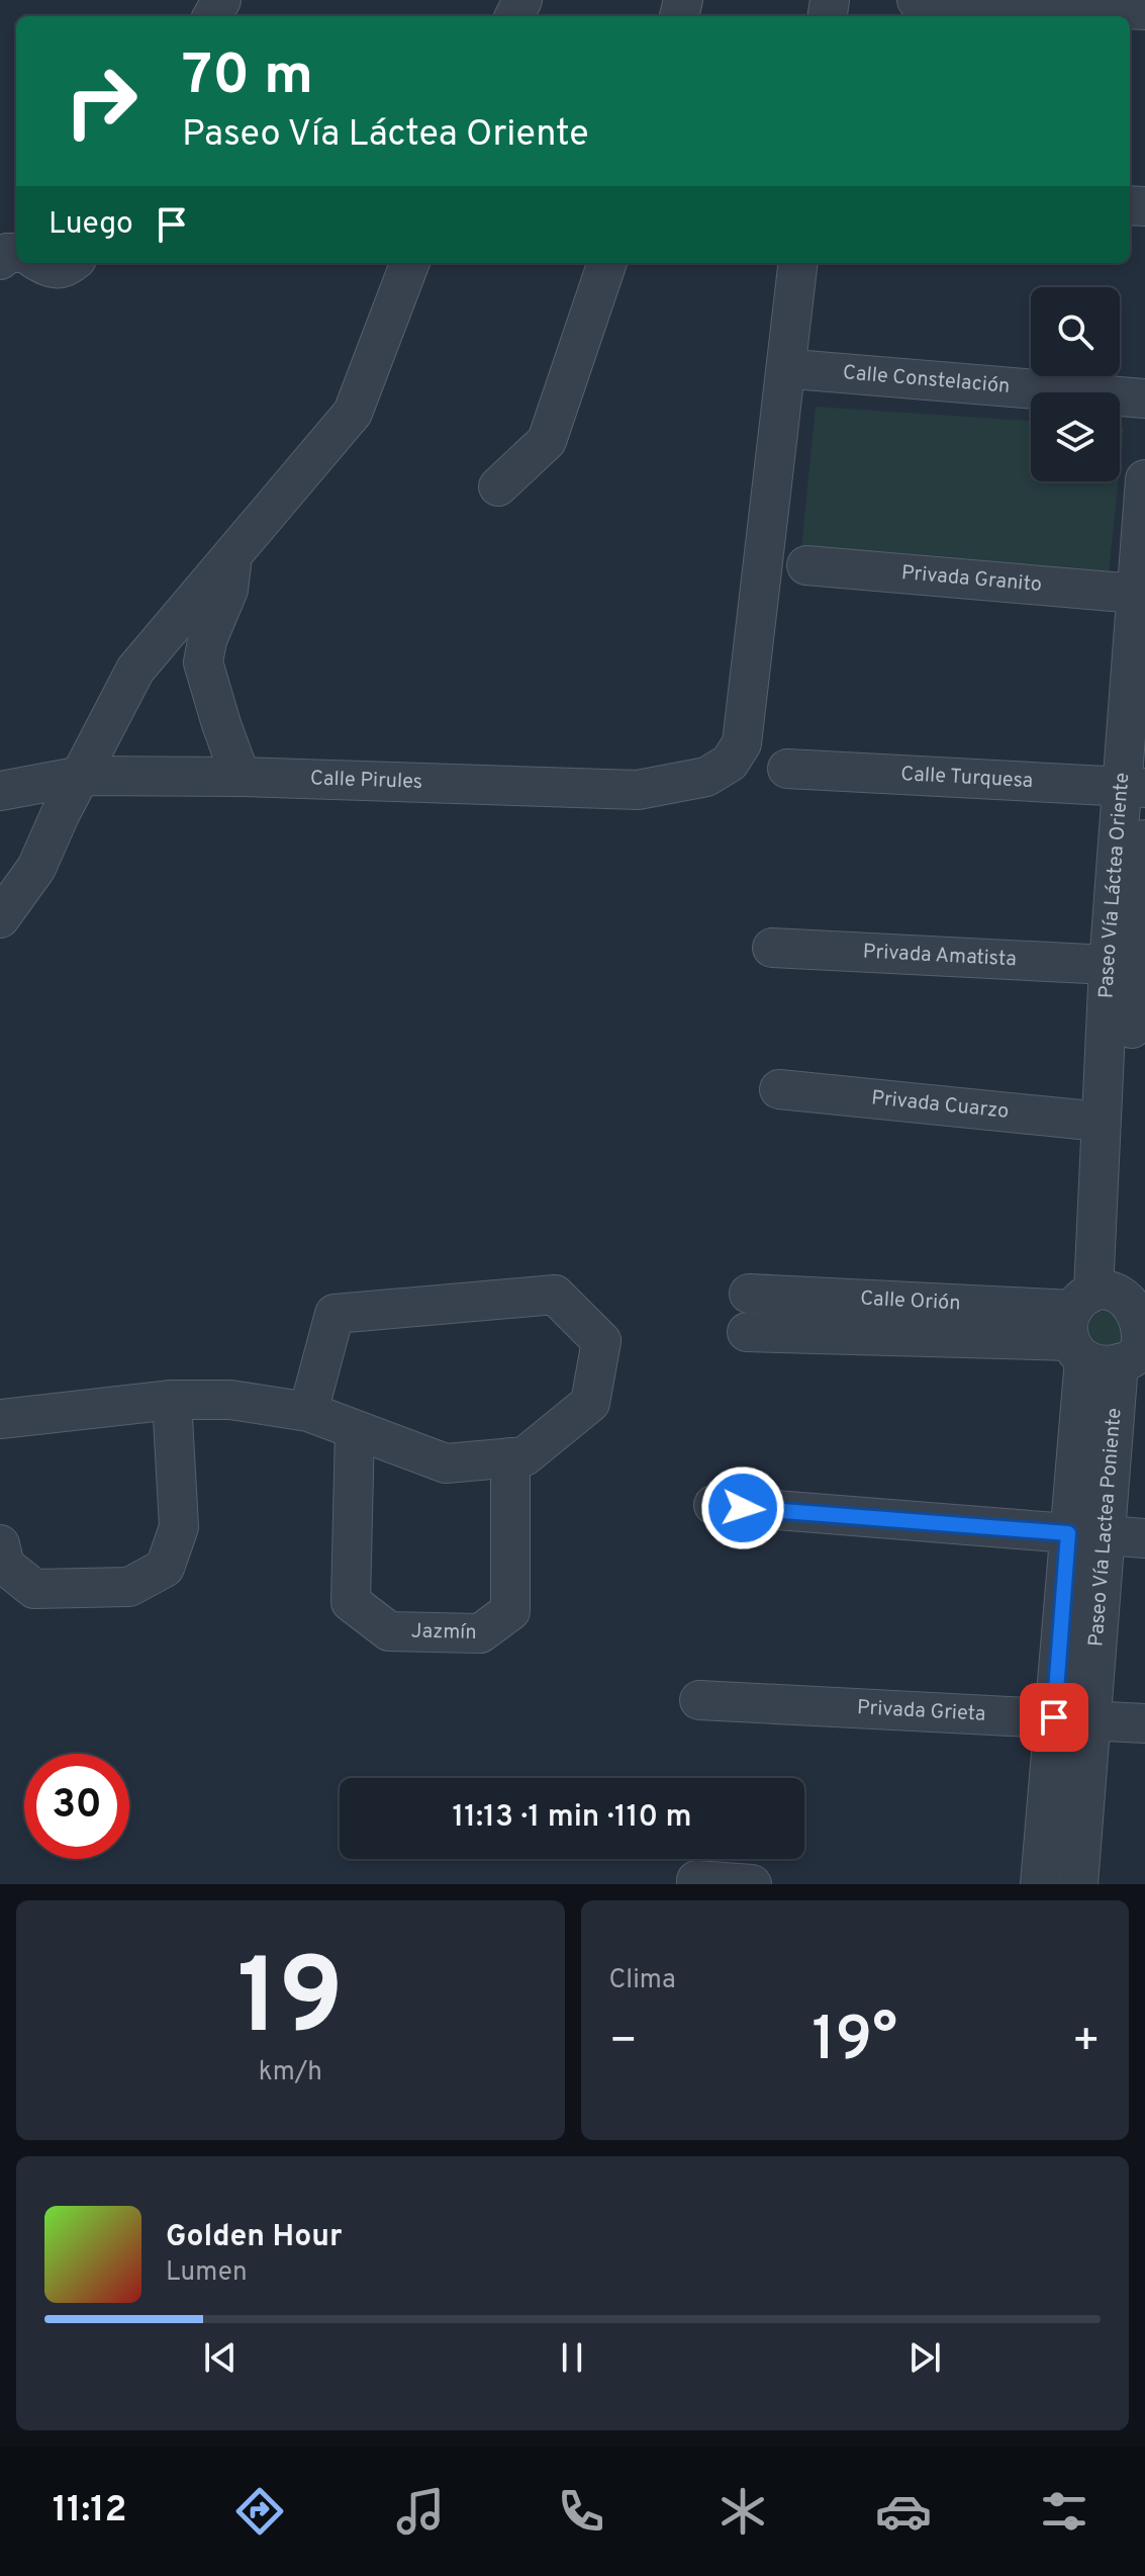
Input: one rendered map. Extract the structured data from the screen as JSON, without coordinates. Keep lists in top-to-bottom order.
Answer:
{
  "streets": {
    "street": [
      "Calle Constelación",
      "Privada Granito",
      "Calle Turquesa",
      "Calle Pirules",
      "Paseo Vía Láctea Oriente",
      "Privada Amatista",
      "Privada Cuarzo",
      "Calle Orión",
      "Paseo Vía Lactea Poniente",
      "Jazmín",
      "Privada Grieta"
    ]
  },
  "crossings": [
    ["Privada Granito", "Paseo Vía Láctea Oriente"],
    ["Calle Turquesa", "Paseo Vía Láctea Oriente"],
    ["Paseo Vía Láctea Oriente", "Privada Amatista"],
    ["Paseo Vía Láctea Oriente", "Privada Cuarzo"],
    ["Paseo Vía Láctea Oriente", "Calle Orión"],
    ["Paseo Vía Láctea Oriente", "Paseo Vía Lactea Poniente"],
    ["Paseo Vía Láctea Oriente", "Privada Grieta"],
    ["Privada Amatista", "Paseo Vía Lactea Poniente"],
    ["Calle Orión", "Paseo Vía Lactea Poniente"],
    ["Paseo Vía Lactea Poniente", "Privada Grieta"]
  ],
  "page": {
    "turn": ["70 m", "Paseo Vía Láctea Oriente"],
    "then": "Luego",
    "limit": "30",
    "trip": "11:13 · 1 min · 110 m",
    "tile": [
      ["19", "km/h"],
      "Clima"
    ],
    "heat": ["−", "19°", "+"],
    "song": ["Golden Hour", "Lumen"],
    "tabs": "11:12"
  }
}
